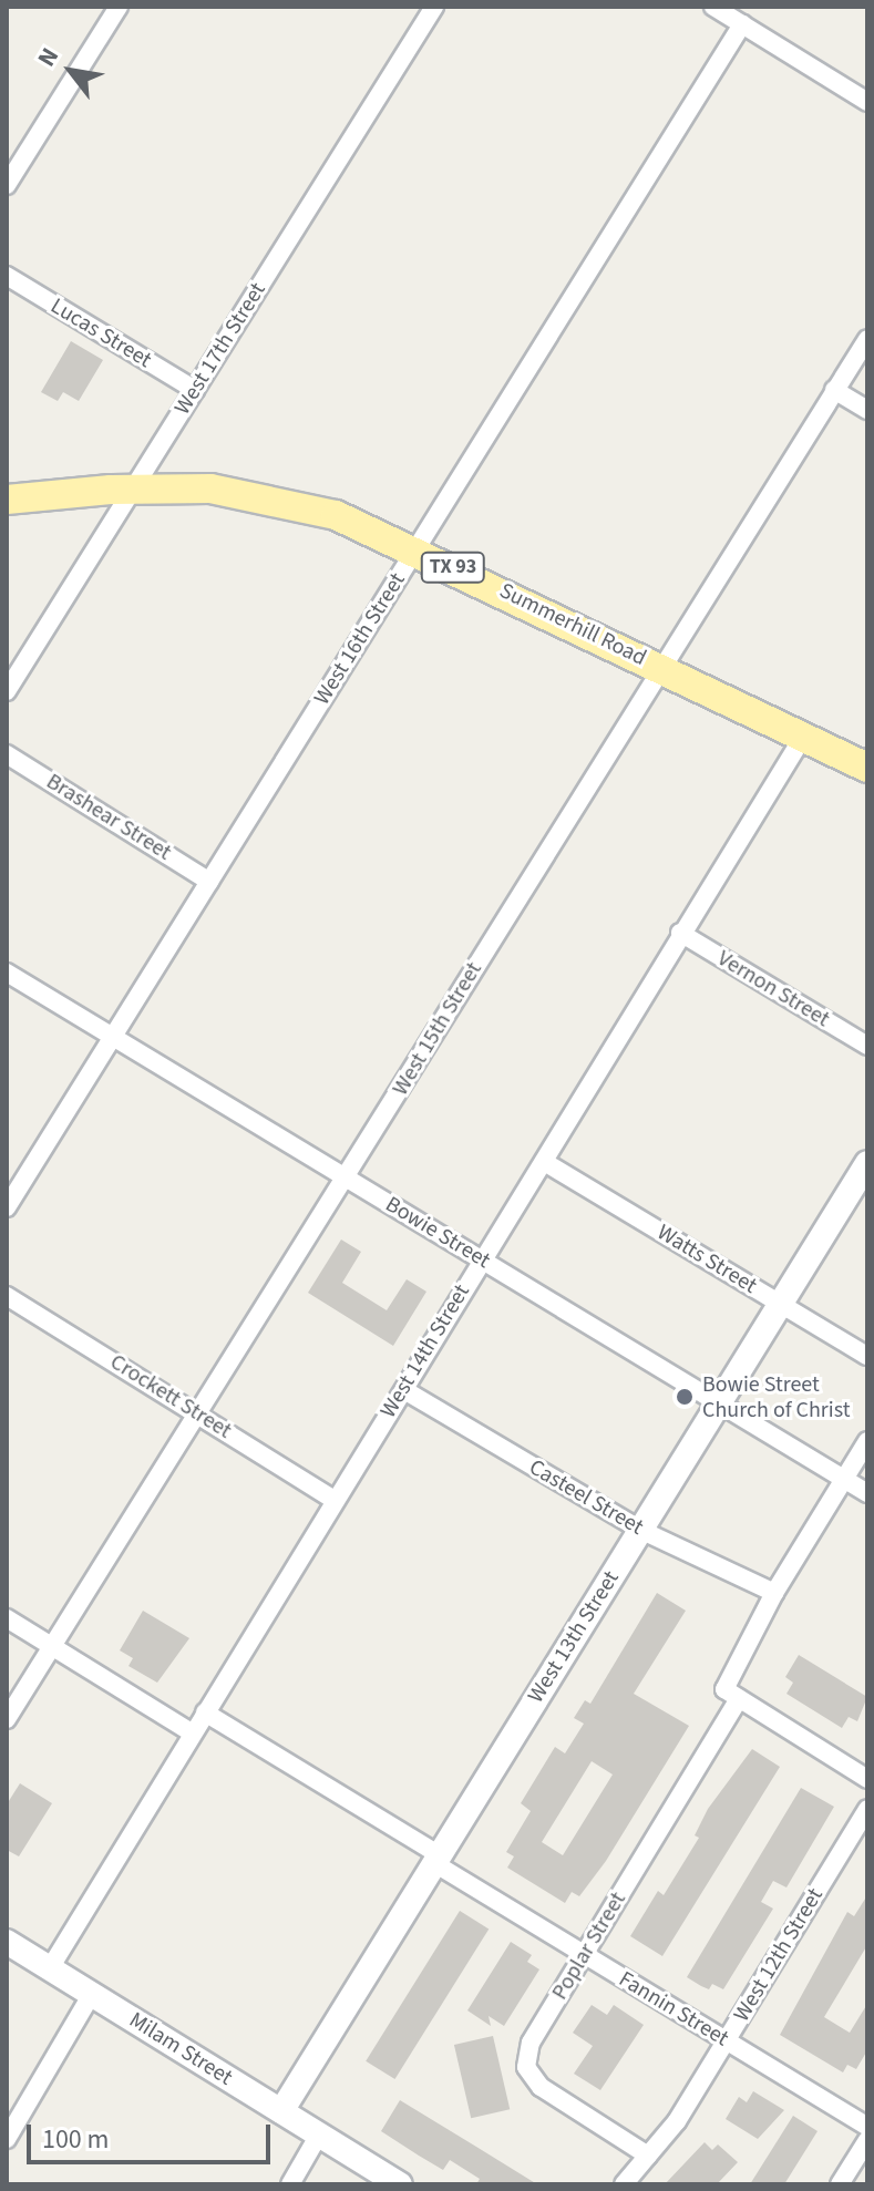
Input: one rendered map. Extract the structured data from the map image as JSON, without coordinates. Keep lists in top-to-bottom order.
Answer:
{
  "streets": {
    "main road": ["TX 93", "Summerhill Road"],
    "street": [
      "Lucas Street",
      "West 17th Street",
      "West 16th Street",
      "Brashear Street",
      "Vernon Street",
      "West 15th Street",
      "Bowie Street",
      "Watts Street",
      "West 14th Street",
      "Crockett Street",
      "Casteel Street",
      "West 13th Street",
      "Poplar Street",
      "West 12th Street",
      "Fannin Street",
      "Milam Street"
    ]
  },
  "crossings": [
    ["Lucas Street", "West 17th Street"],
    ["West 17th Street", "Summerhill Road"],
    ["Summerhill Road", "West 16th Street"],
    ["Summerhill Road", "West 15th Street"],
    ["Summerhill Road", "West 14th Street"],
    ["West 16th Street", "Brashear Street"],
    ["West 16th Street", "Bowie Street"],
    ["Vernon Street", "West 14th Street"],
    ["West 15th Street", "Bowie Street"],
    ["West 15th Street", "Crockett Street"],
    ["Bowie Street", "West 14th Street"],
    ["Bowie Street", "West 13th Street"],
    ["Watts Street", "West 14th Street"],
    ["Watts Street", "West 13th Street"],
    ["West 14th Street", "Crockett Street"],
    ["West 14th Street", "Casteel Street"],
    ["West 14th Street", "Fannin Street"],
    ["West 14th Street", "Milam Street"],
    ["Casteel Street", "West 13th Street"],
    ["West 13th Street", "Fannin Street"],
    ["West 13th Street", "Milam Street"],
    ["Poplar Street", "West 12th Street"],
    ["Poplar Street", "Fannin Street"],
    ["West 12th Street", "Fannin Street"]
  ],
  "places": ["Bowie Street Church of Christ"],
  "scale_bar": "100 m",
  "north": "top left"
}
